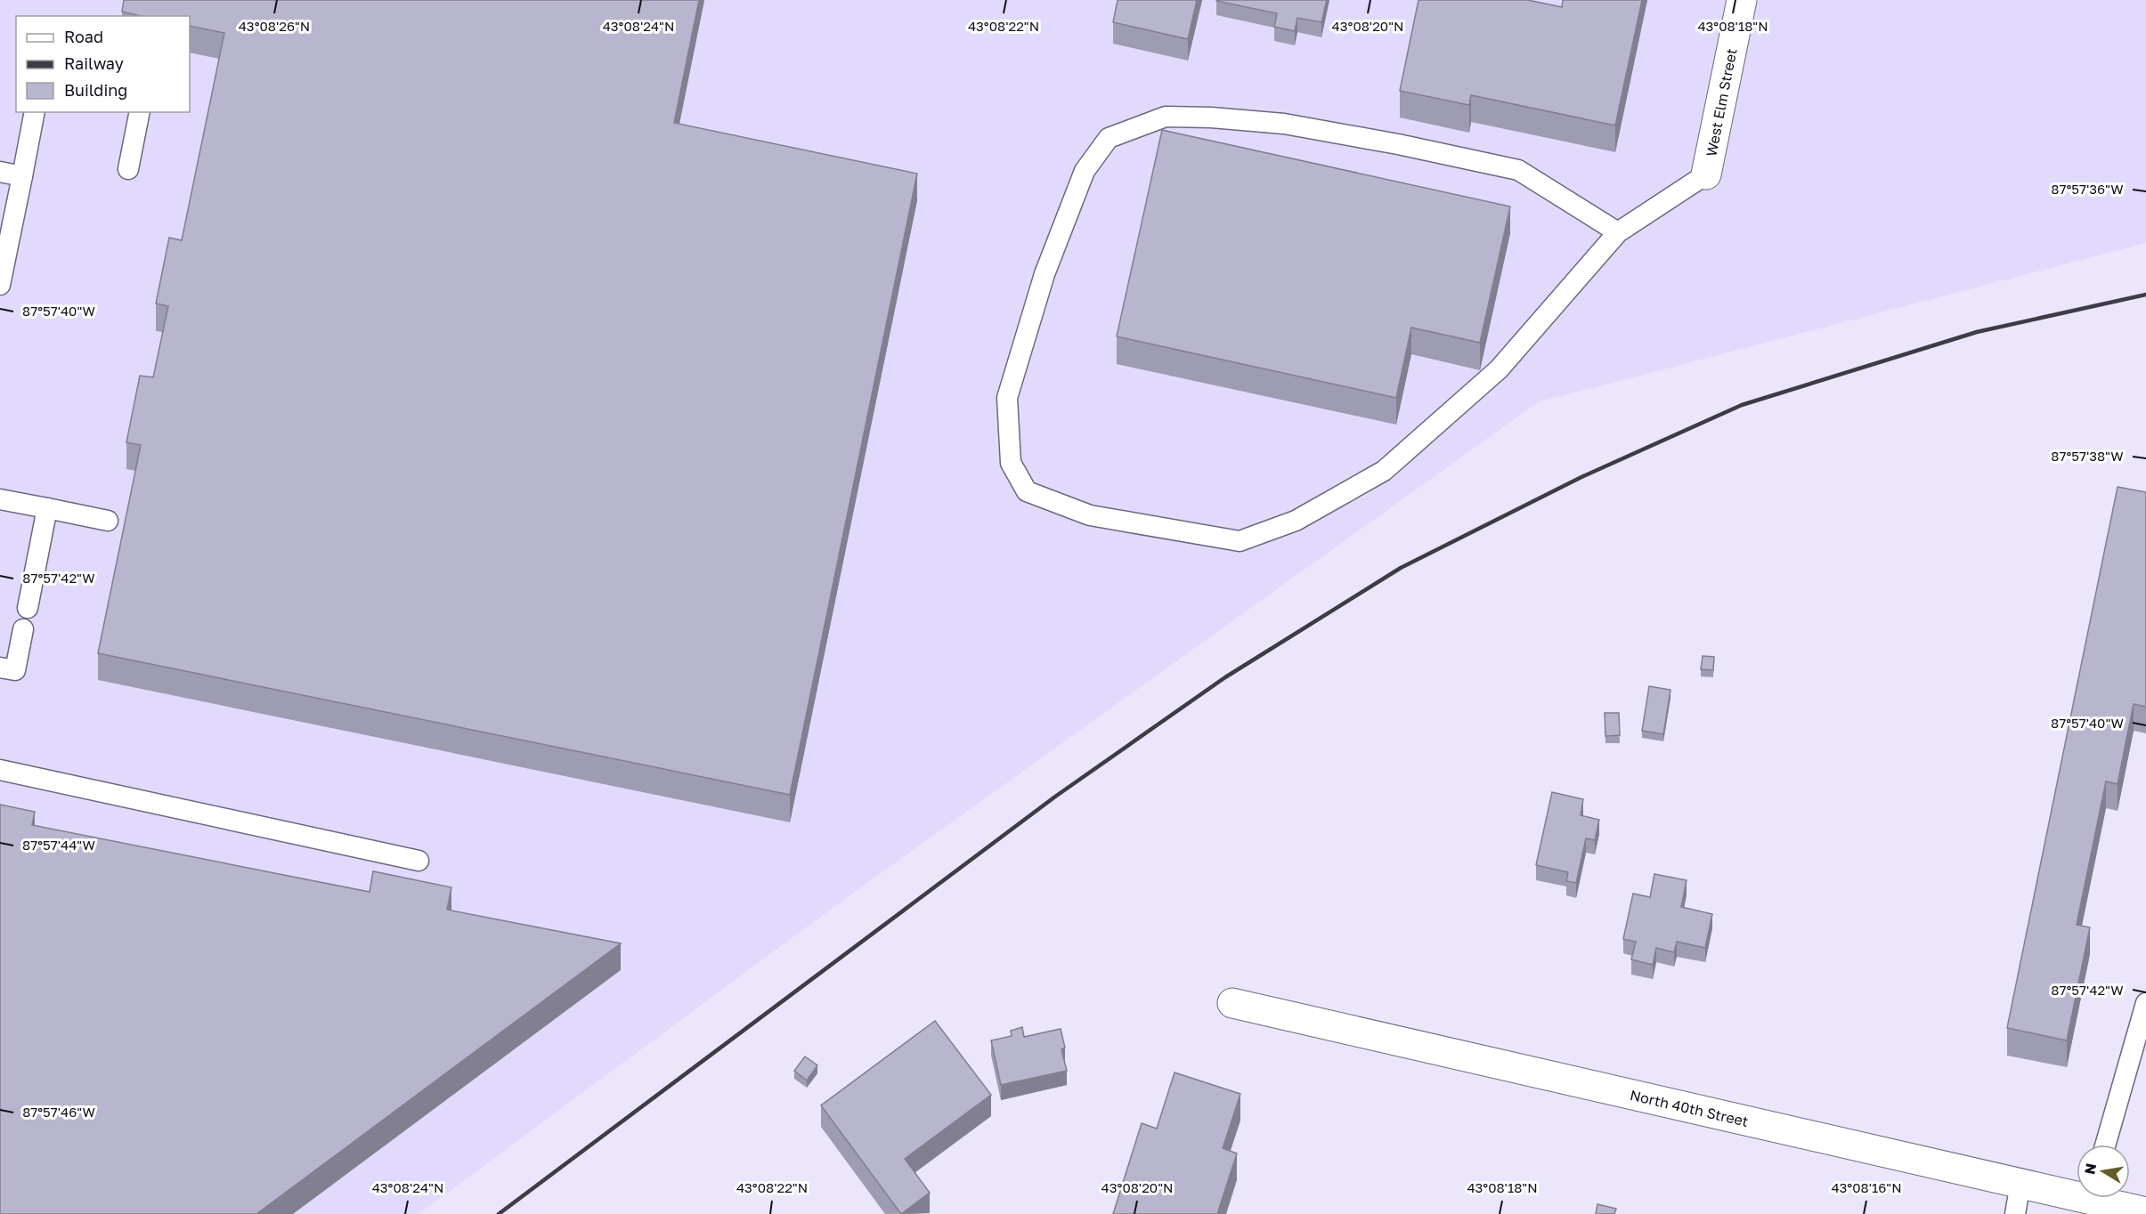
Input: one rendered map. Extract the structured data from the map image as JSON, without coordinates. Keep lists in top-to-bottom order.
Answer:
{
  "streets": {
    "street": ["West Elm Street", "North 40th Street"]
  },
  "legend": ["Road", "Railway", "Building"],
  "north": "left",
  "coordinates": [
    "43°08'26\"N",
    "43°08'24\"N",
    "43°08'22\"N",
    "43°08'20\"N",
    "43°08'18\"N",
    "87°57'36\"W",
    "87°57'40\"W",
    "87°57'38\"W",
    "87°57'42\"W",
    "87°57'44\"W",
    "87°57'46\"W",
    "43°08'16\"N"
  ]
}
